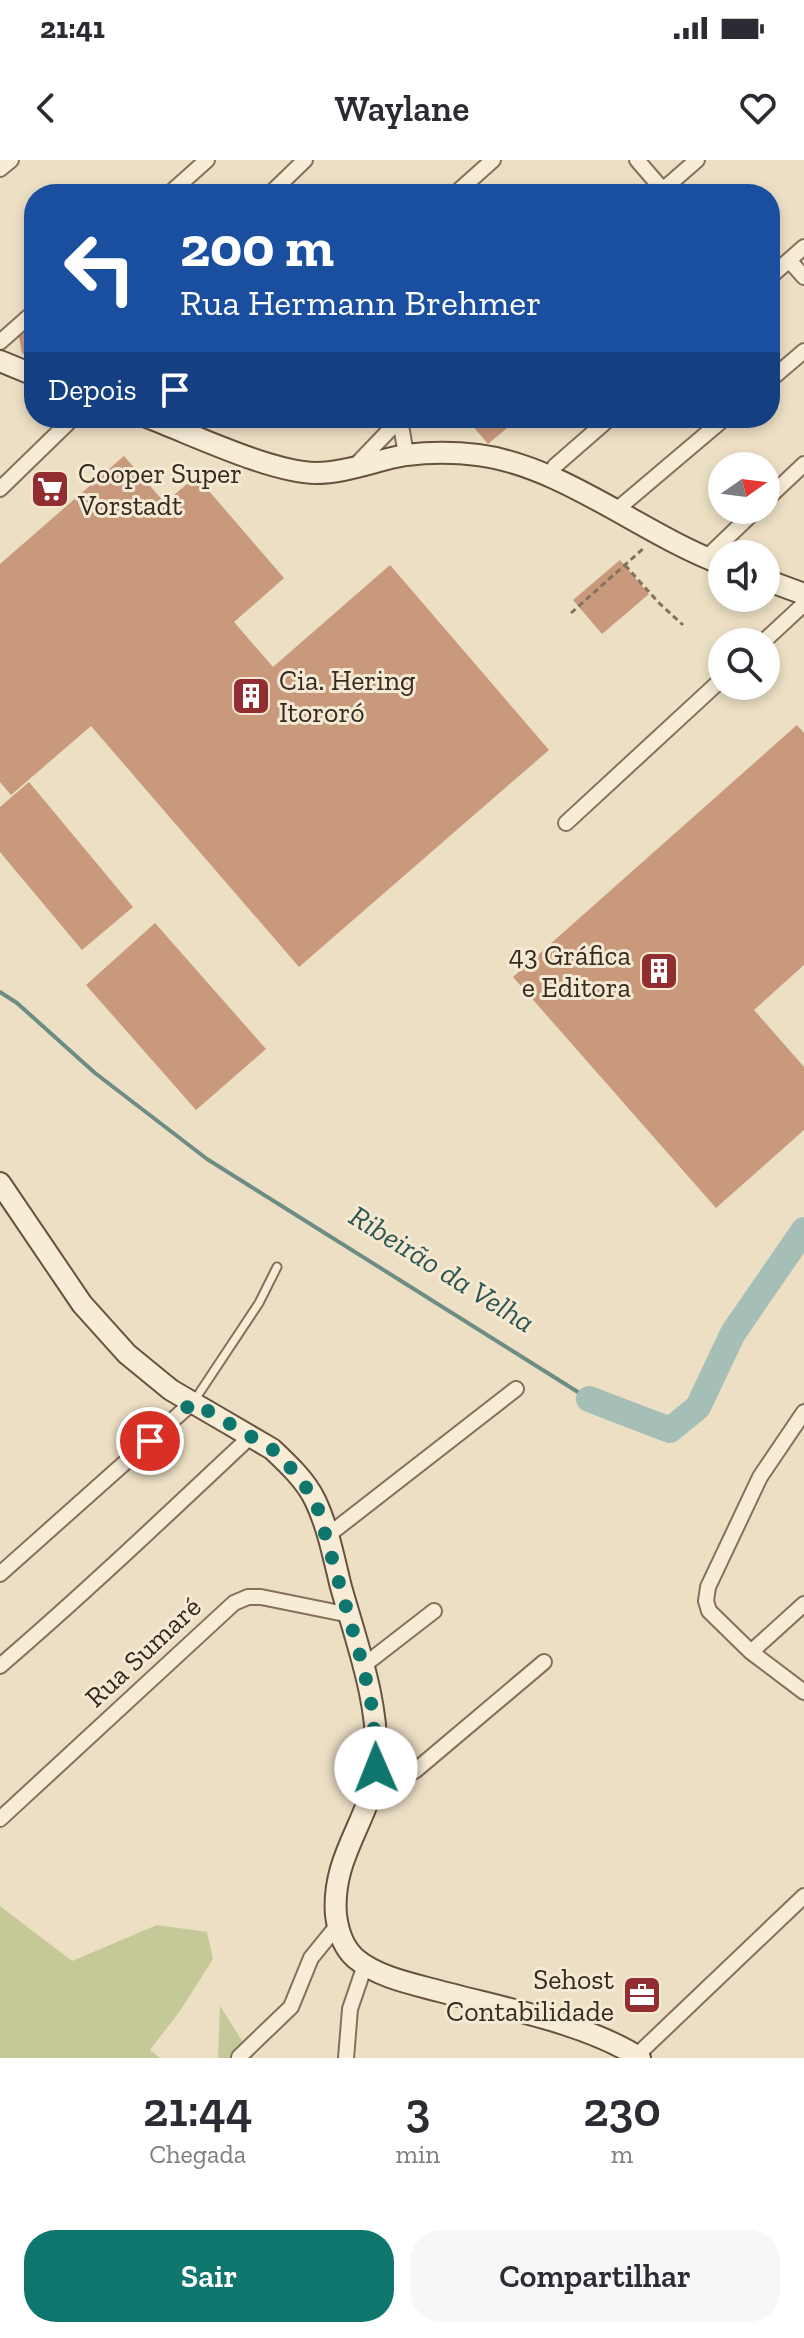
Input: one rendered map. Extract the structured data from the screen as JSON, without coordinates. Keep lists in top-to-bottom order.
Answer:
{
  "streets": {
    "street": ["Rua Sumaré"]
  },
  "water": ["Ribeirão da Velha"],
  "places": {
    "supermarket": ["Cooper Super Vorstadt"],
    "building": ["Cia. Hering Itororó", "43 Gráfica e Editora"],
    "office": ["Sehost Contabilidade"]
  },
  "north": "right",
  "page": {
    "status": "21:41",
    "header": "Waylane",
    "turn": ["200 m", "Rua Hermann Brehmer"],
    "then": "Depois",
    "eta": [
      "21:44",
      "Chegada",
      "3",
      "min",
      "230",
      "m"
    ],
    "buttons": ["Sair", "Compartilhar"]
  }
}
